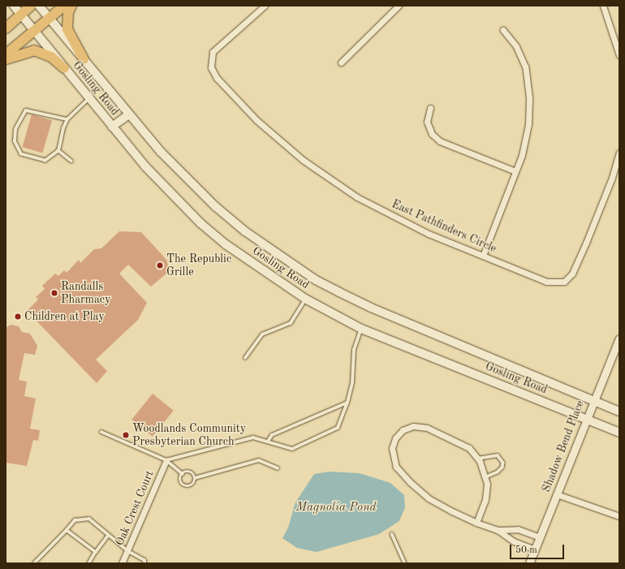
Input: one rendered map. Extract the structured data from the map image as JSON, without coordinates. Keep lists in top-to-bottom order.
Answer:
{
  "streets": {
    "main road": ["Gosling Road"],
    "street": ["East Pathfinders Circle", "Shadow Bend Place", "Oak Crest Court"]
  },
  "crossings": [
    ["Gosling Road", "Shadow Bend Place"]
  ],
  "water": ["Magnolia Pond"],
  "places": [
    "The Republic Grille",
    "Randalls Pharmacy",
    "Children at Play",
    "Woodlands Community Presbyterian Church"
  ],
  "scale_bar": "50 m"
}
